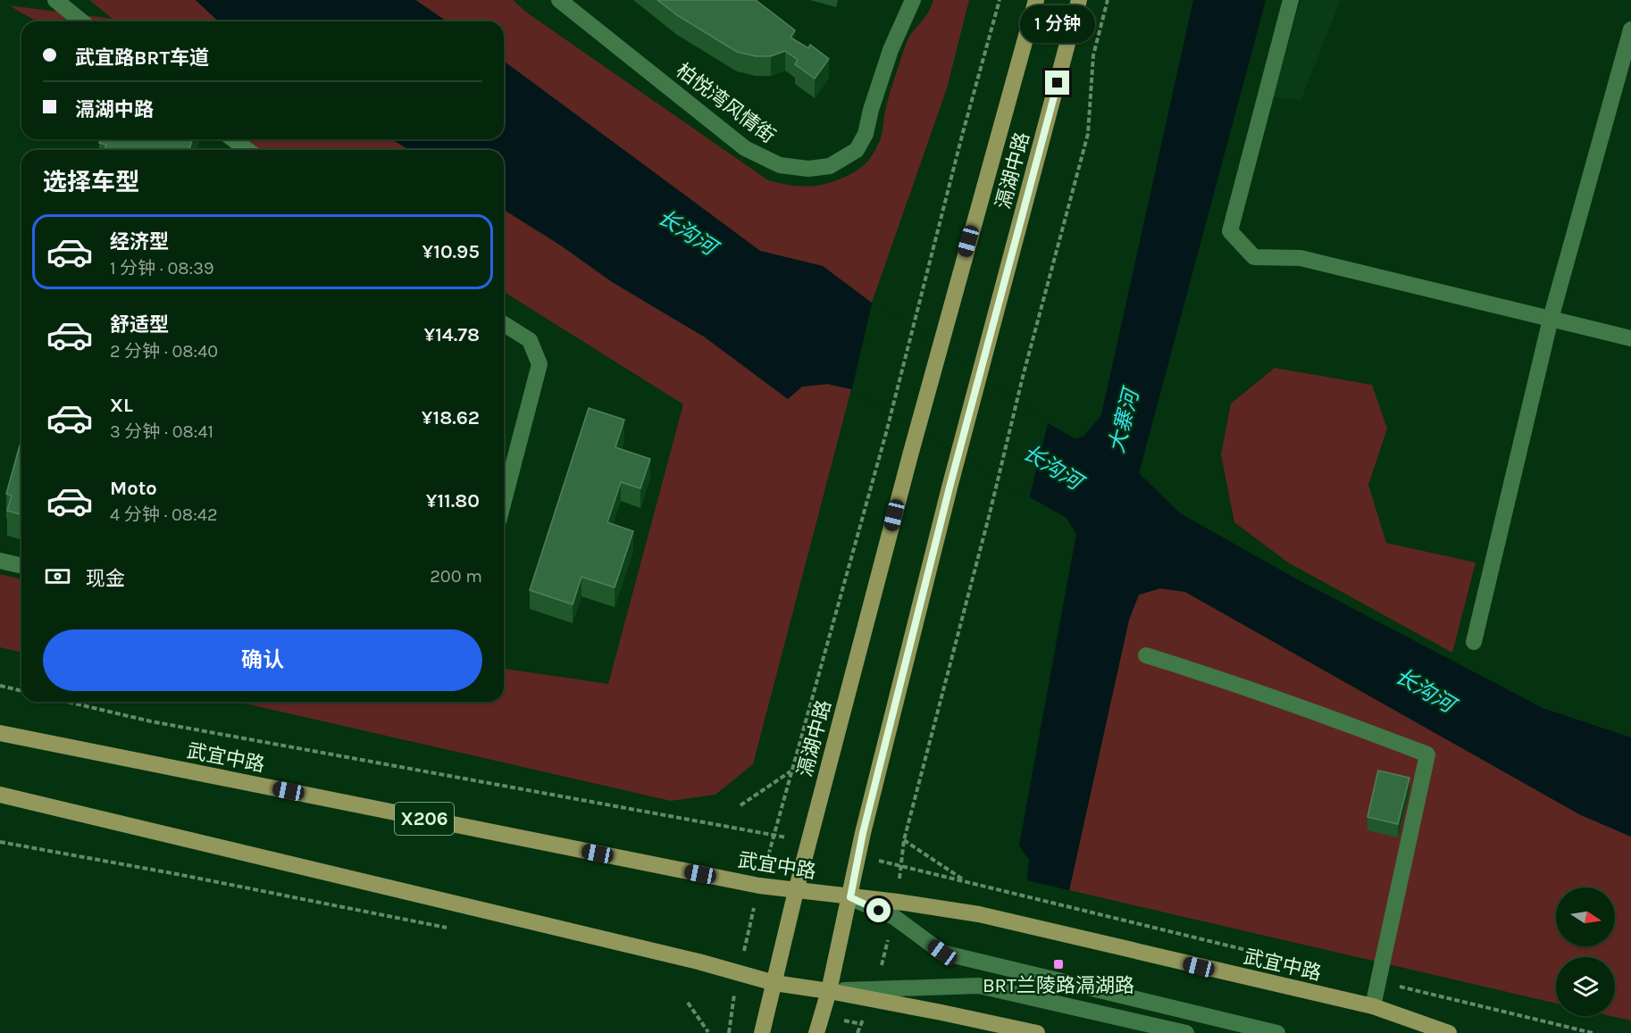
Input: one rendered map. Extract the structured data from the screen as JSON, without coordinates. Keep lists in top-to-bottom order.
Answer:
{
  "streets": {
    "main road": ["滆湖中路", "武宜中路", "X206"],
    "street": ["柏悦湾风情街"]
  },
  "crossings": [
    ["滆湖中路", "武宜中路"]
  ],
  "water": ["长沟河", "大寨河"],
  "places": {
    "transit": ["BRT兰陵路滆湖路"]
  },
  "north": "right",
  "page": {
    "bubble": "1 分钟",
    "banner": ["武宜路BRT车道", "滆湖中路"],
    "heading": "选择车型",
    "list": [
      {
        "name": "经济型",
        "note": "1 分钟 · 08:39",
        "value": "¥10.95"
      },
      {
        "name": "舒适型",
        "note": "2 分钟 · 08:40",
        "value": "¥14.78"
      },
      {
        "name": "XL",
        "note": "3 分钟 · 08:41",
        "value": "¥18.62"
      },
      {
        "name": "Moto",
        "note": "4 分钟 · 08:42",
        "value": "¥11.80"
      }
    ],
    "pay": ["现金", "200 m"],
    "buttons": "确认"
  }
}
